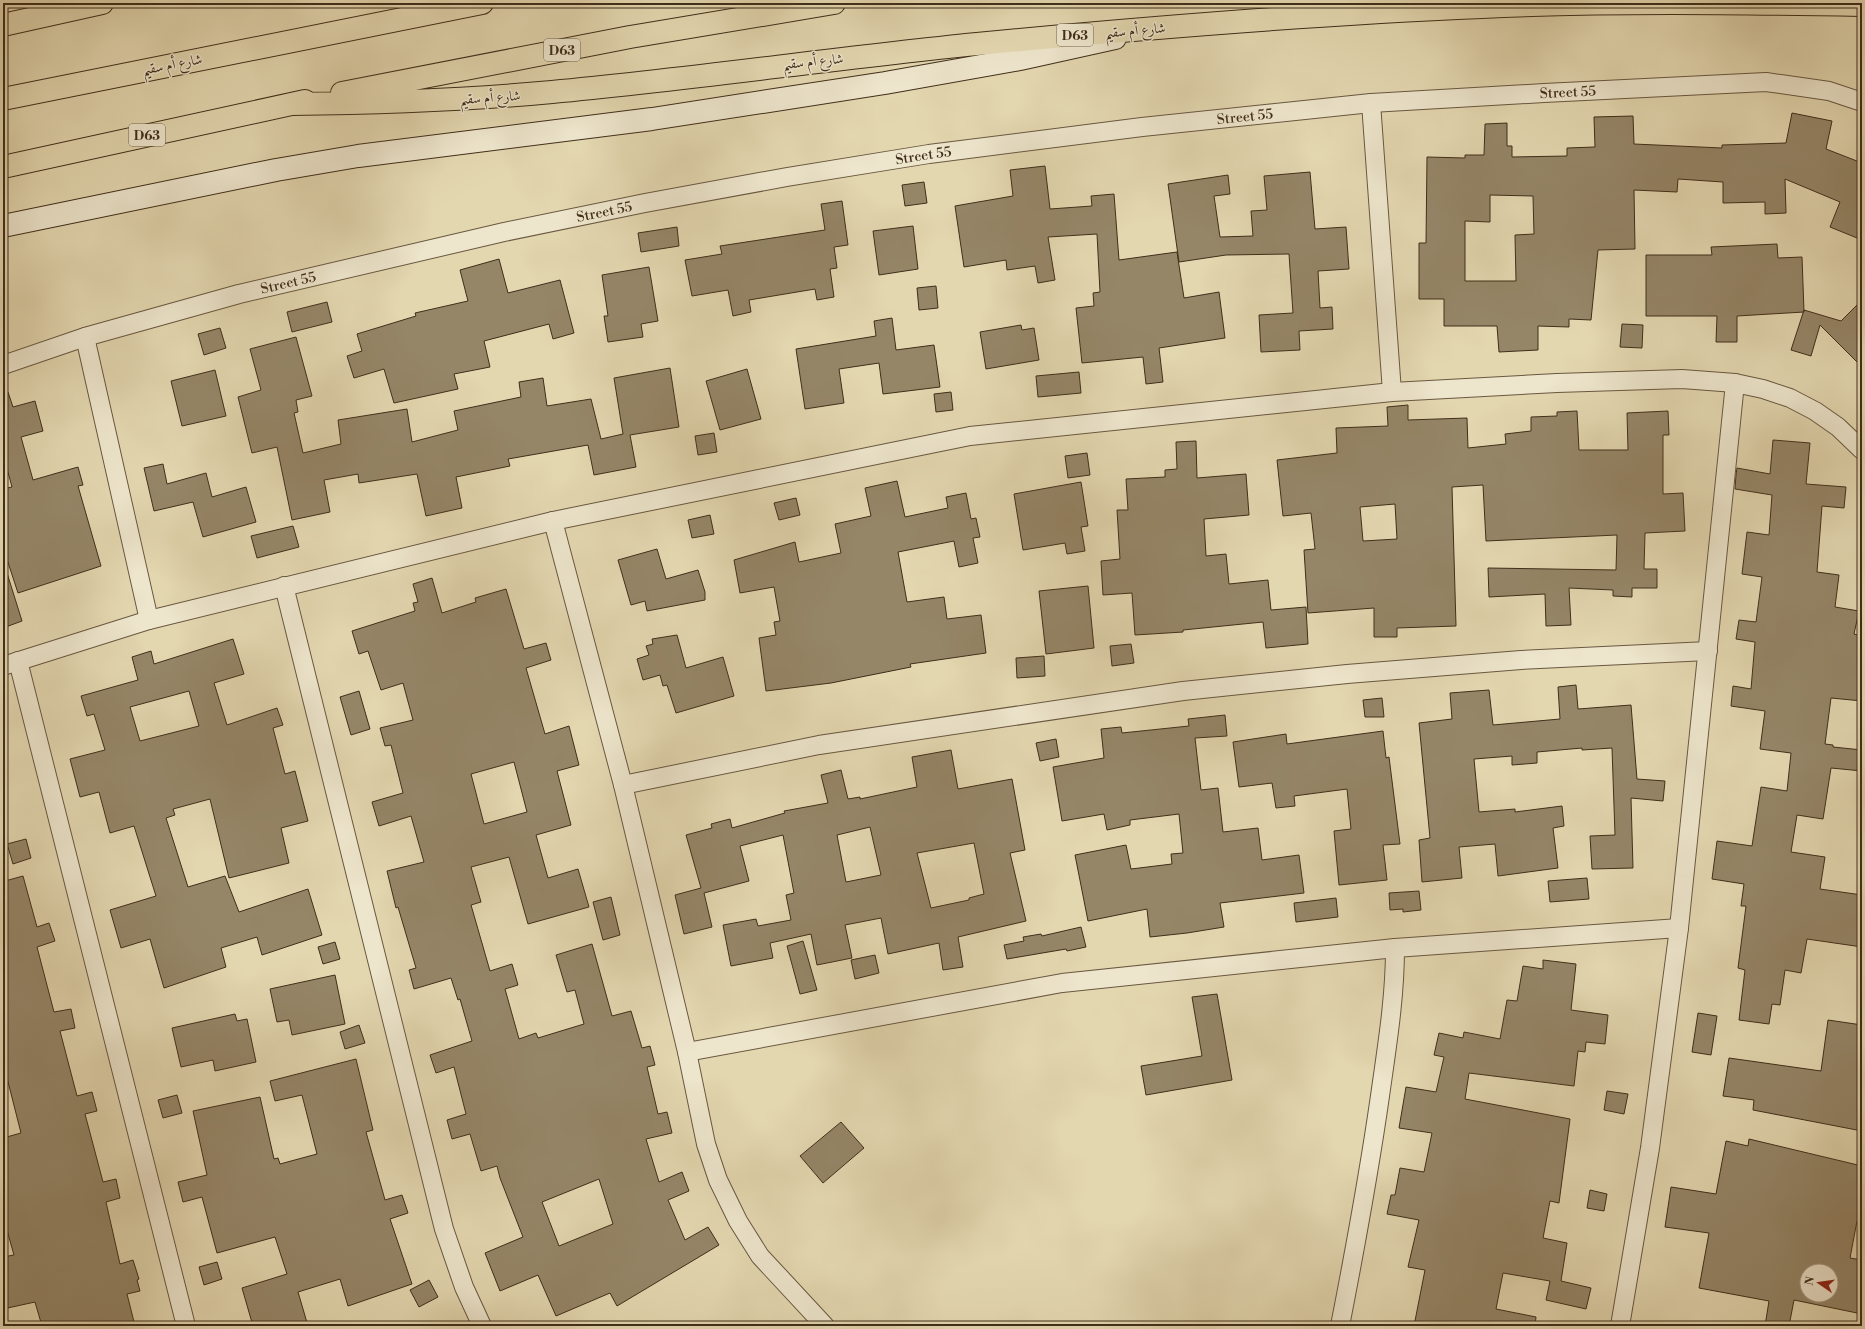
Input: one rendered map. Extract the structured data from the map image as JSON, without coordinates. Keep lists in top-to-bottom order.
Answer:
{
  "streets": {
    "main road": ["شارع أم سقيم", "D63"],
    "street": ["Street 55"]
  },
  "north": "left"
}
